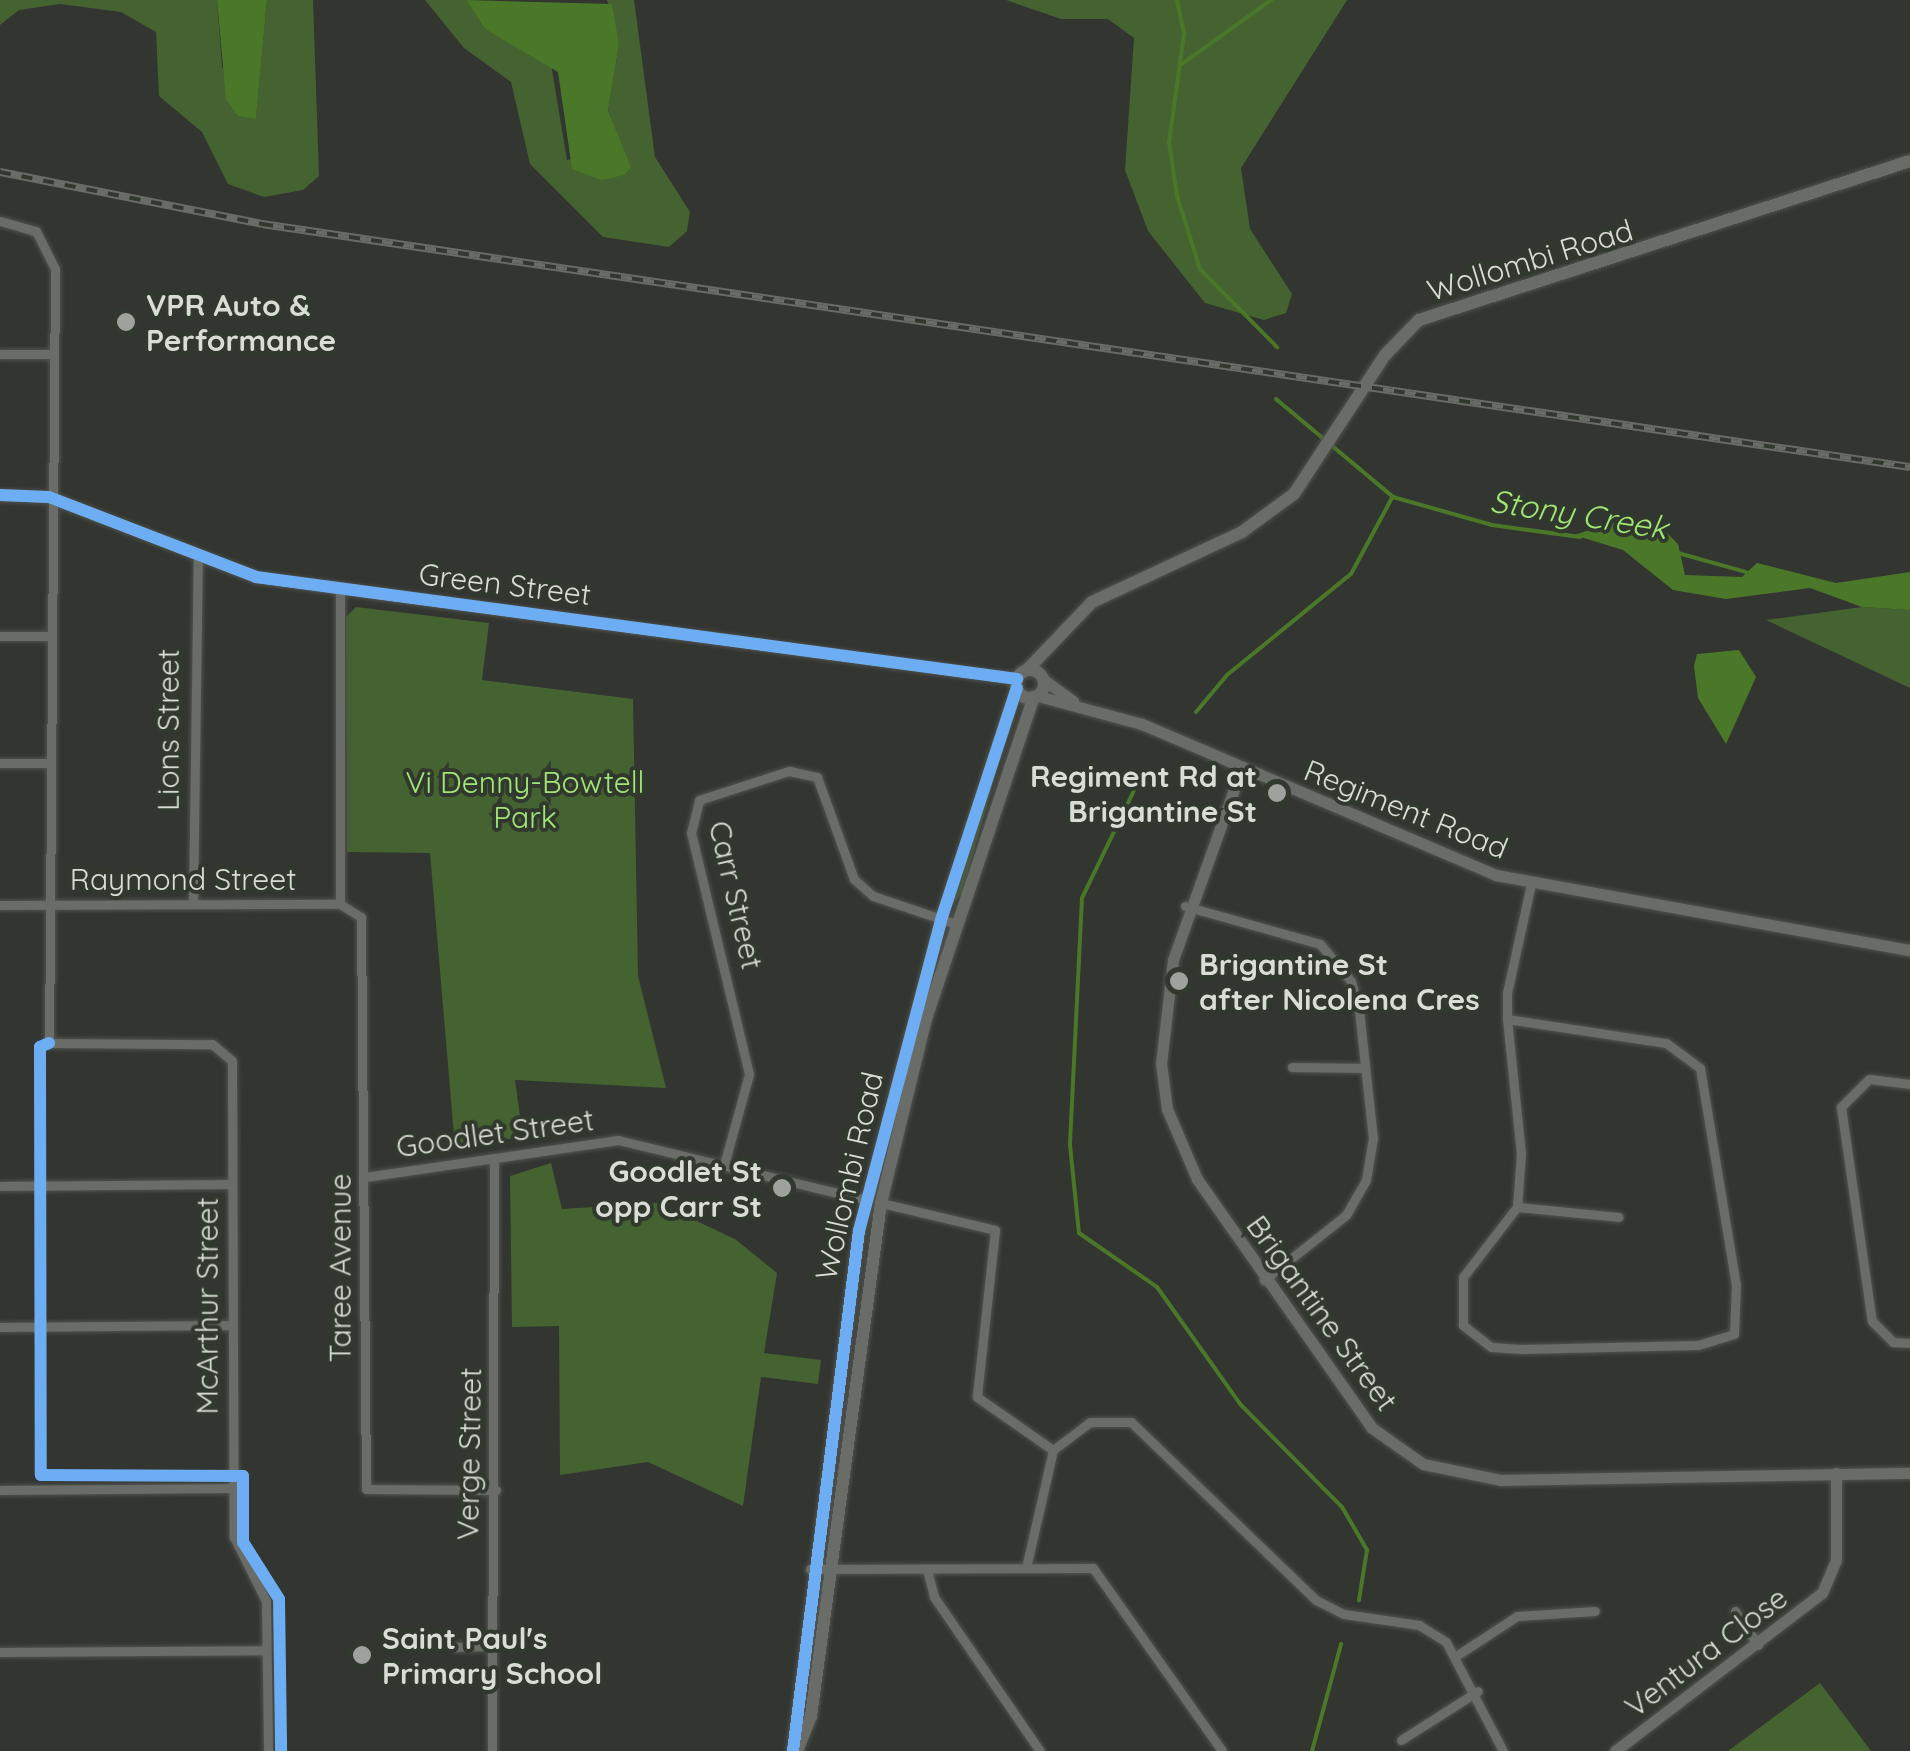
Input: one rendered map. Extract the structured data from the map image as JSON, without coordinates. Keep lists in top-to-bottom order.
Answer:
{
  "streets": {
    "main road": ["Wollombi Road"],
    "street": [
      "Green Street",
      "Lions Street",
      "Regiment Road",
      "Raymond Street",
      "Carr Street",
      "Goodlet Street",
      "Taree Avenue",
      "McArthur Street",
      "Brigantine Street",
      "Verge Street",
      "Ventura Close"
    ]
  },
  "crossings": [
    ["Wollombi Road", "Green Street"],
    ["Wollombi Road", "Regiment Road"],
    ["Wollombi Road", "Carr Street"],
    ["Wollombi Road", "Goodlet Street"],
    ["Green Street", "Lions Street"],
    ["Lions Street", "Raymond Street"],
    ["Regiment Road", "Brigantine Street"],
    ["Raymond Street", "Taree Avenue"],
    ["Raymond Street", "McArthur Street"],
    ["Carr Street", "Goodlet Street"],
    ["Goodlet Street", "Taree Avenue"],
    ["Goodlet Street", "Verge Street"],
    ["Taree Avenue", "Verge Street"],
    ["Brigantine Street", "Ventura Close"]
  ],
  "water": ["Stony Creek"],
  "parks": ["Vi Denny-Bowtell Park"],
  "places": [
    "VPR Auto & Performance",
    "Regiment Rd at Brigantine St",
    "Brigantine St after Nicolena Cres",
    "Goodlet St opp Carr St",
    "Saint Paul's Primary School"
  ]
}
